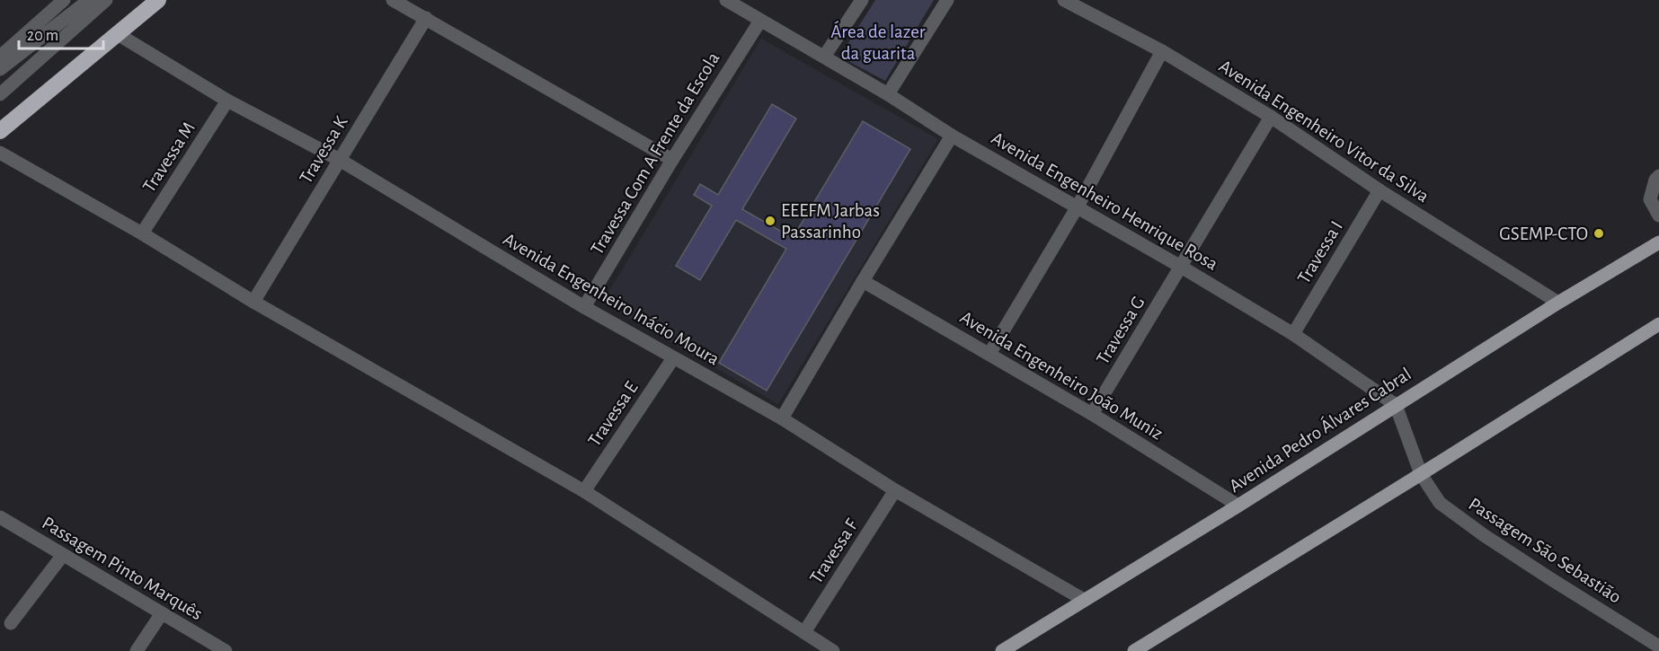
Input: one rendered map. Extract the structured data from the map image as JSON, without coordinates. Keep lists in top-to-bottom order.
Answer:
{
  "streets": {
    "main road": ["Avenida Pedro Álvares Cabral"],
    "street": [
      "Avenida Engenheiro Vitor da Silva",
      "Travessa K",
      "Travessa Com A Frente da Escola",
      "Travessa M",
      "Avenida Engenheiro Henrique Rosa",
      "Travessa I",
      "Avenida Engenheiro Inácio Moura",
      "Travessa G",
      "Avenida Engenheiro João Muniz",
      "Travessa E",
      "Passagem São Sebastião",
      "Travessa F",
      "Passagem Pinto Marquês"
    ]
  },
  "crossings": [
    ["Avenida Engenheiro Vitor da Silva", "Travessa I"],
    ["Avenida Engenheiro Vitor da Silva", "Travessa G"],
    ["Avenida Engenheiro Vitor da Silva", "Avenida Pedro Álvares Cabral"],
    ["Travessa K", "Avenida Engenheiro Inácio Moura"],
    ["Travessa Com A Frente da Escola", "Avenida Engenheiro Henrique Rosa"],
    ["Travessa Com A Frente da Escola", "Avenida Engenheiro Inácio Moura"],
    ["Travessa M", "Avenida Engenheiro Inácio Moura"],
    ["Avenida Engenheiro Henrique Rosa", "Travessa I"],
    ["Avenida Engenheiro Henrique Rosa", "Travessa G"],
    ["Avenida Engenheiro Henrique Rosa", "Avenida Pedro Álvares Cabral"],
    ["Avenida Engenheiro Inácio Moura", "Travessa E"],
    ["Avenida Engenheiro Inácio Moura", "Avenida Pedro Álvares Cabral"],
    ["Avenida Engenheiro Inácio Moura", "Travessa F"],
    ["Travessa G", "Avenida Engenheiro João Muniz"],
    ["Avenida Engenheiro João Muniz", "Avenida Pedro Álvares Cabral"]
  ],
  "parks": ["Área de lazer da guarita"],
  "places": ["EEEFM Jarbas Passarinho", "GSEMP-CTO"],
  "scale_bar": "20 m"
}
